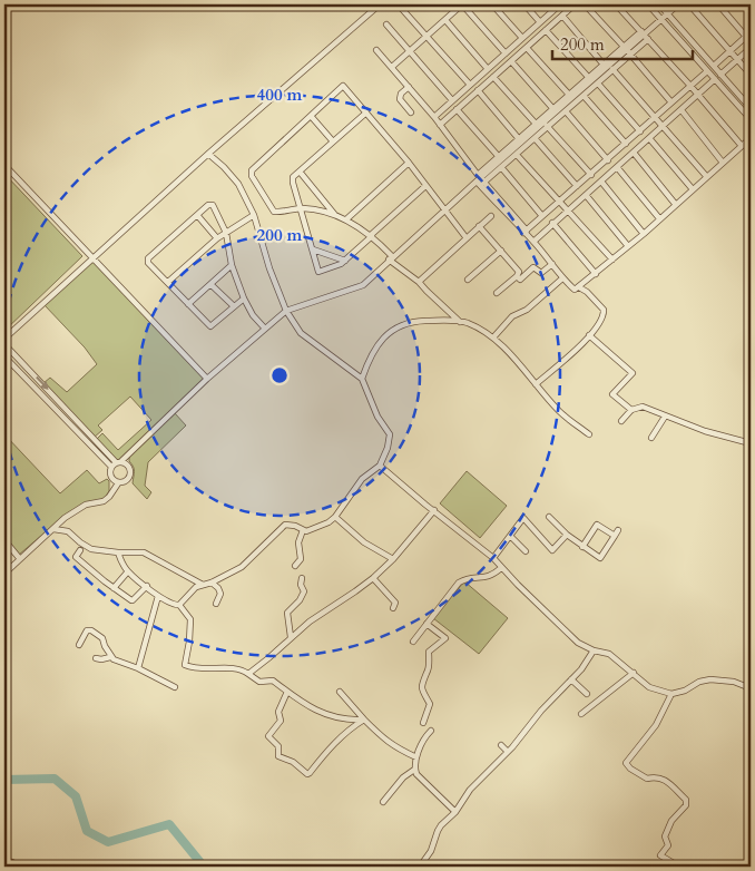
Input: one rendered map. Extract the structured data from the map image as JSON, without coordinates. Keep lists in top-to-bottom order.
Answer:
{
  "scale_bar": "200 m",
  "rings": ["400 m", "200 m"]
}
